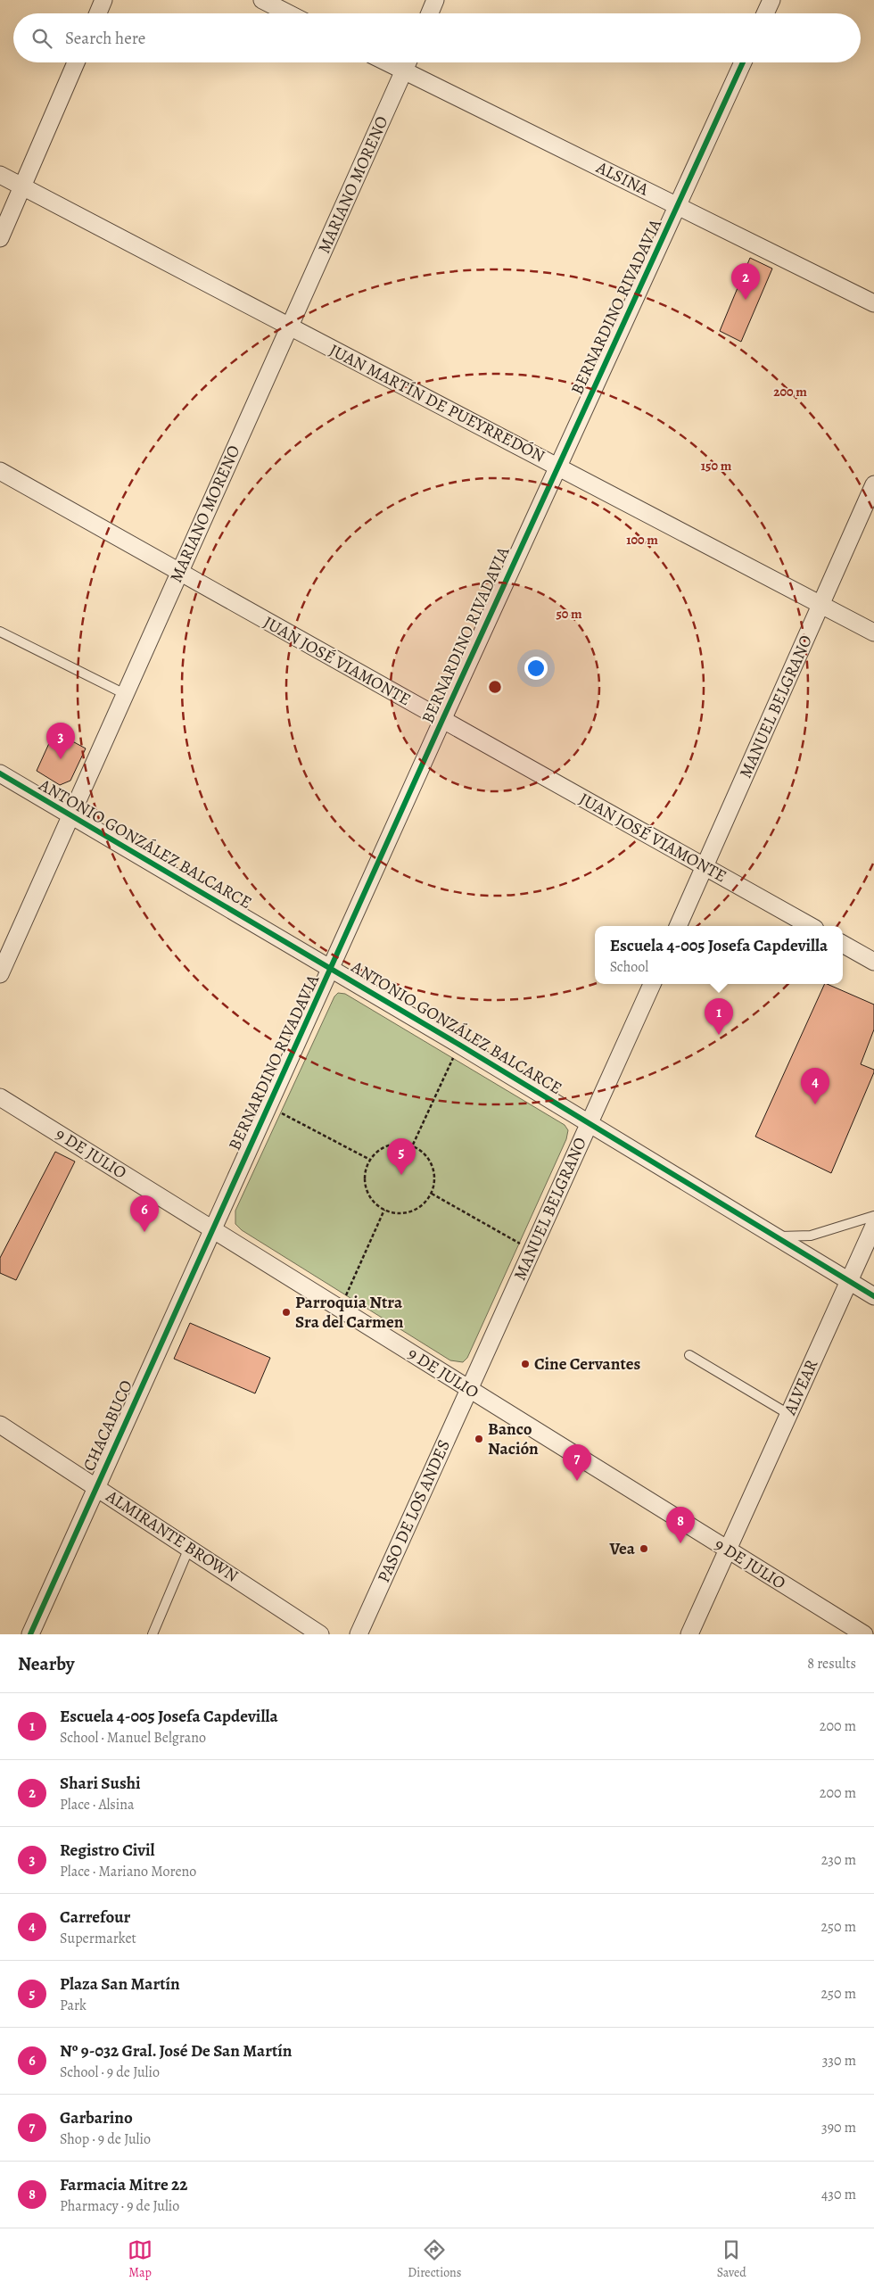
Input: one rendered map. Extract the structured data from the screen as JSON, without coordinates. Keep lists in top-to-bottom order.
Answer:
{
  "streets": {
    "street": [
      "ALSINA",
      "MARIANO MORENO",
      "BERNARDINO RIVADAVIA",
      "JUAN MARTÍN DE PUEYRREDÓN",
      "JUAN JOSÉ VIAMONTE",
      "MANUEL BELGRANO",
      "ANTONIO GONZÁLEZ BALCARCE",
      "9 DE JULIO",
      "ALVEAR",
      "CHACABUCO",
      "PASO DE LOS ANDES",
      "ALMIRANTE BROWN"
    ]
  },
  "crossings": [
    ["ALSINA", "MARIANO MORENO"],
    ["ALSINA", "BERNARDINO RIVADAVIA"],
    ["MARIANO MORENO", "JUAN MARTÍN DE PUEYRREDÓN"],
    ["MARIANO MORENO", "JUAN JOSÉ VIAMONTE"],
    ["MARIANO MORENO", "ANTONIO GONZÁLEZ BALCARCE"],
    ["BERNARDINO RIVADAVIA", "JUAN MARTÍN DE PUEYRREDÓN"],
    ["BERNARDINO RIVADAVIA", "JUAN JOSÉ VIAMONTE"],
    ["BERNARDINO RIVADAVIA", "ANTONIO GONZÁLEZ BALCARCE"],
    ["BERNARDINO RIVADAVIA", "9 DE JULIO"],
    ["BERNARDINO RIVADAVIA", "CHACABUCO"],
    ["JUAN MARTÍN DE PUEYRREDÓN", "MANUEL BELGRANO"],
    ["JUAN JOSÉ VIAMONTE", "MANUEL BELGRANO"],
    ["MANUEL BELGRANO", "ANTONIO GONZÁLEZ BALCARCE"],
    ["MANUEL BELGRANO", "9 DE JULIO"],
    ["MANUEL BELGRANO", "PASO DE LOS ANDES"],
    ["ANTONIO GONZÁLEZ BALCARCE", "ALVEAR"],
    ["9 DE JULIO", "ALVEAR"],
    ["9 DE JULIO", "CHACABUCO"],
    ["9 DE JULIO", "PASO DE LOS ANDES"],
    ["CHACABUCO", "ALMIRANTE BROWN"]
  ],
  "places": [
    "Parroquia Ntra Sra del Carmen",
    "Cine Cervantes",
    "Banco Nación",
    "Vea"
  ],
  "page": {
    "search": "Search here",
    "pins": [
      "2",
      "3",
      "1",
      "4",
      "5",
      "6",
      "7",
      "8"
    ],
    "popup": ["Escuela 4-005 Josefa Capdevilla", "School"],
    "heading": ["Nearby", "8 results"],
    "list": [
      {
        "mark": "1",
        "name": "Escuela 4-005 Josefa Capdevilla",
        "note": "School · Manuel Belgrano",
        "value": "200 m"
      },
      {
        "mark": "2",
        "name": "Shari Sushi",
        "note": "Place · Alsina",
        "value": "200 m"
      },
      {
        "mark": "3",
        "name": "Registro Civil",
        "note": "Place · Mariano Moreno",
        "value": "230 m"
      },
      {
        "mark": "4",
        "name": "Carrefour",
        "note": "Supermarket",
        "value": "250 m"
      },
      {
        "mark": "5",
        "name": "Plaza San Martín",
        "note": "Park",
        "value": "250 m"
      },
      {
        "mark": "6",
        "name": "Nº 9-032 Gral. José De San Martín",
        "note": "School · 9 de Julio",
        "value": "330 m"
      },
      {
        "mark": "7",
        "name": "Garbarino",
        "note": "Shop · 9 de Julio",
        "value": "390 m"
      },
      {
        "mark": "8",
        "name": "Farmacia Mitre 22",
        "note": "Pharmacy · 9 de Julio",
        "value": "430 m"
      }
    ],
    "nav": ["Map", "Directions", "Saved"]
  },
  "rings": [
    "200 m",
    "150 m",
    "100 m",
    "50 m"
  ]
}
